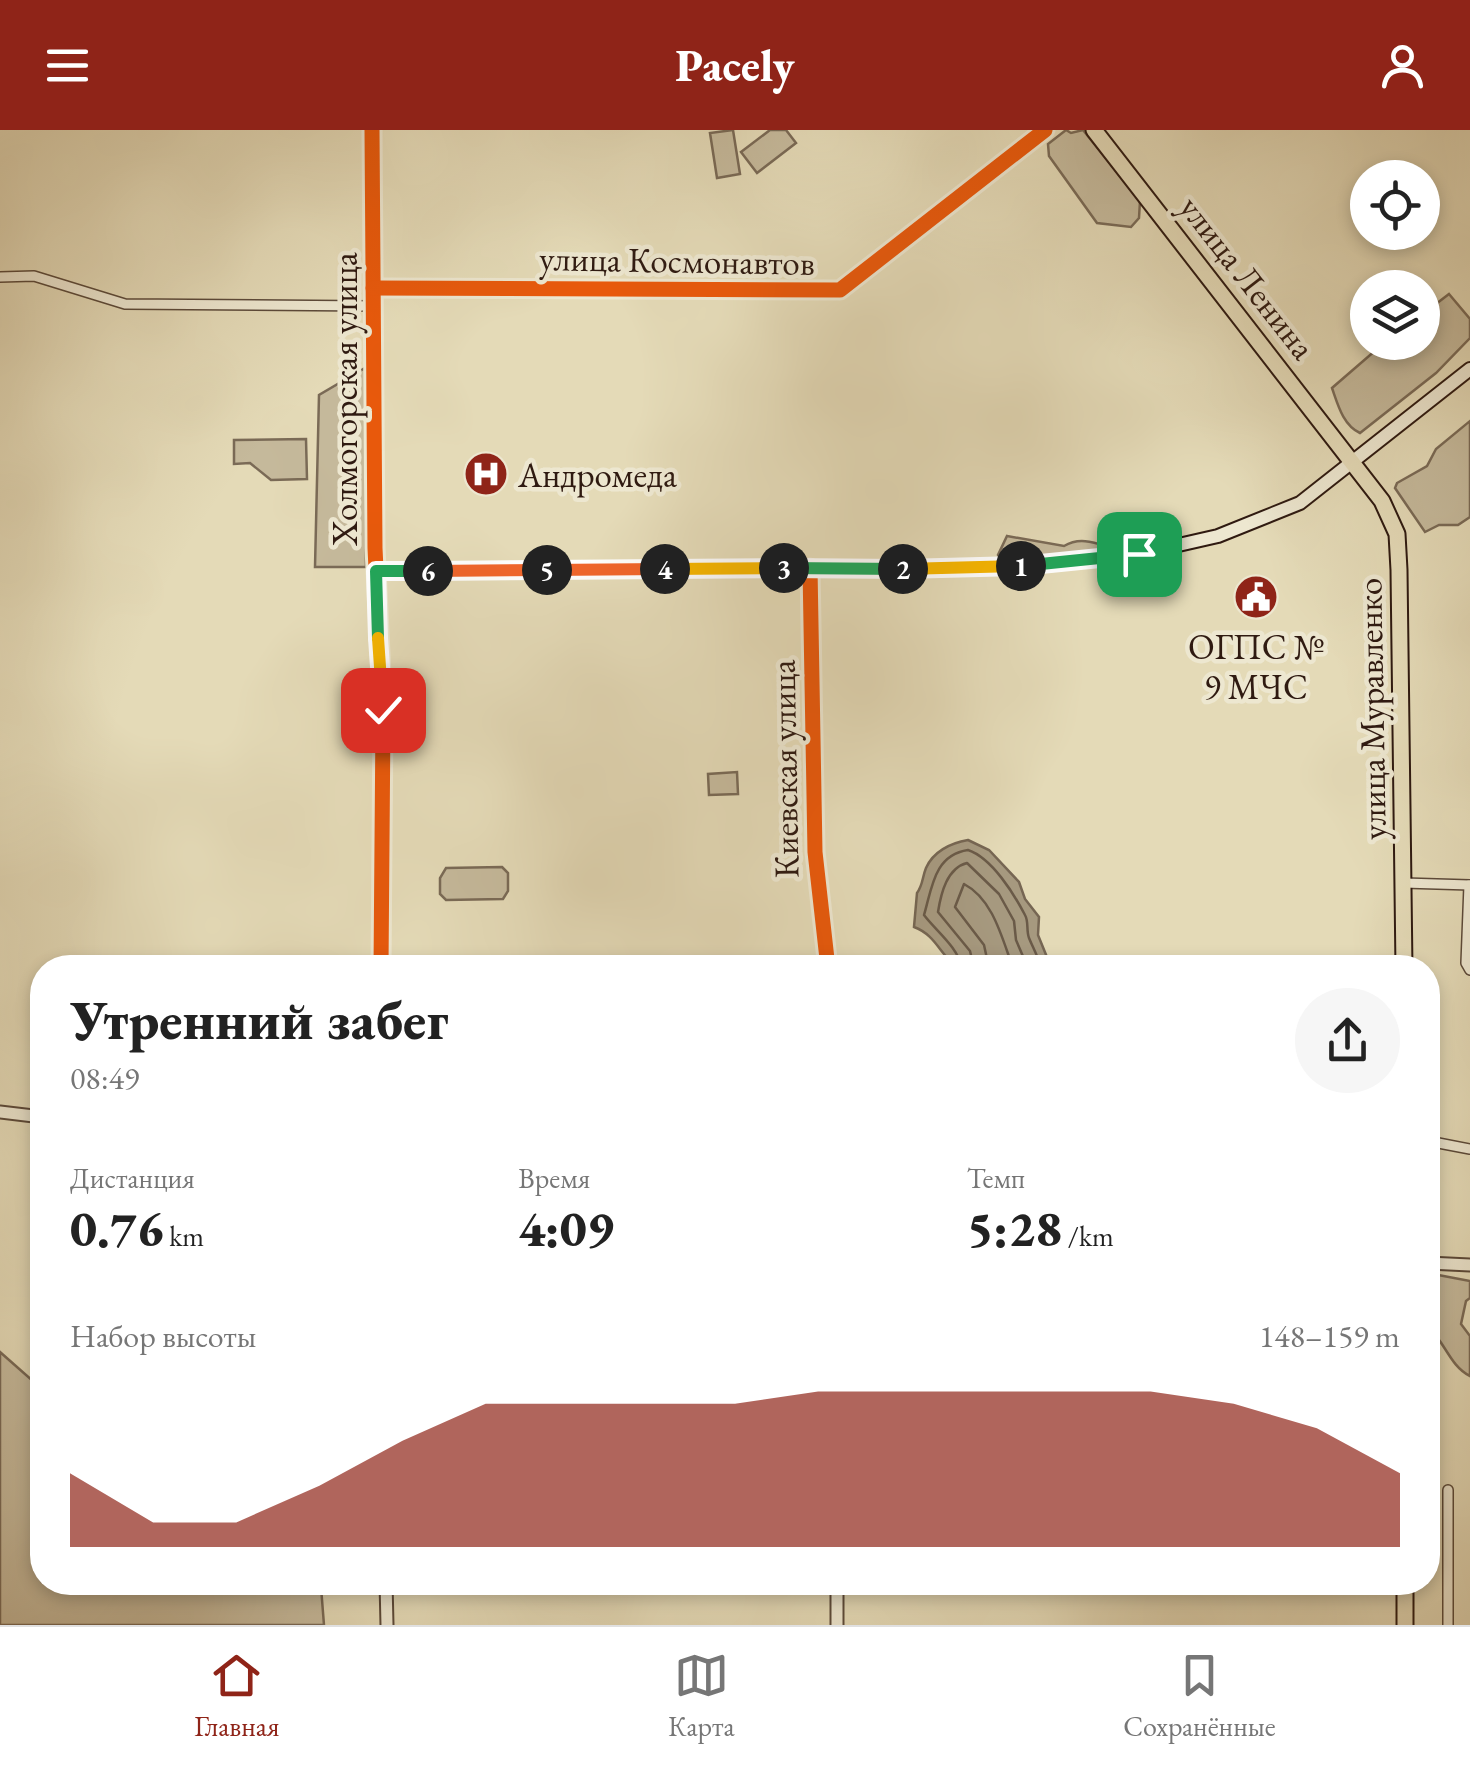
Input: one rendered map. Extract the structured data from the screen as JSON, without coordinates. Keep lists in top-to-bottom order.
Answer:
{
  "streets": {
    "main road": ["улица Ленина", "улица Муравленко"],
    "street": ["улица Космонавтов", "Холмогорская улица", "Киевская улица"]
  },
  "crossings": [
    ["улица Космонавтов", "Холмогорская улица"],
    ["улица Ленина", "улица Муравленко"]
  ],
  "places": {
    "hospital": ["Андромеда"],
    "public building": ["ОГПС № 9 МЧС"]
  },
  "page": {
    "header": "Pacely",
    "pins": [
      "1",
      "3",
      "2",
      "4",
      "5",
      "6"
    ],
    "heading": ["Утренний забег", "08:49"],
    "stats": [
      ["Дистанция", "0.76 km"],
      ["Время", "4:09"],
      ["Темп", "5:28 /km"]
    ],
    "chart": ["Набор высоты", "148–159 m"],
    "tabs": ["Главная", "Карта", "Сохранённые"]
  }
}
